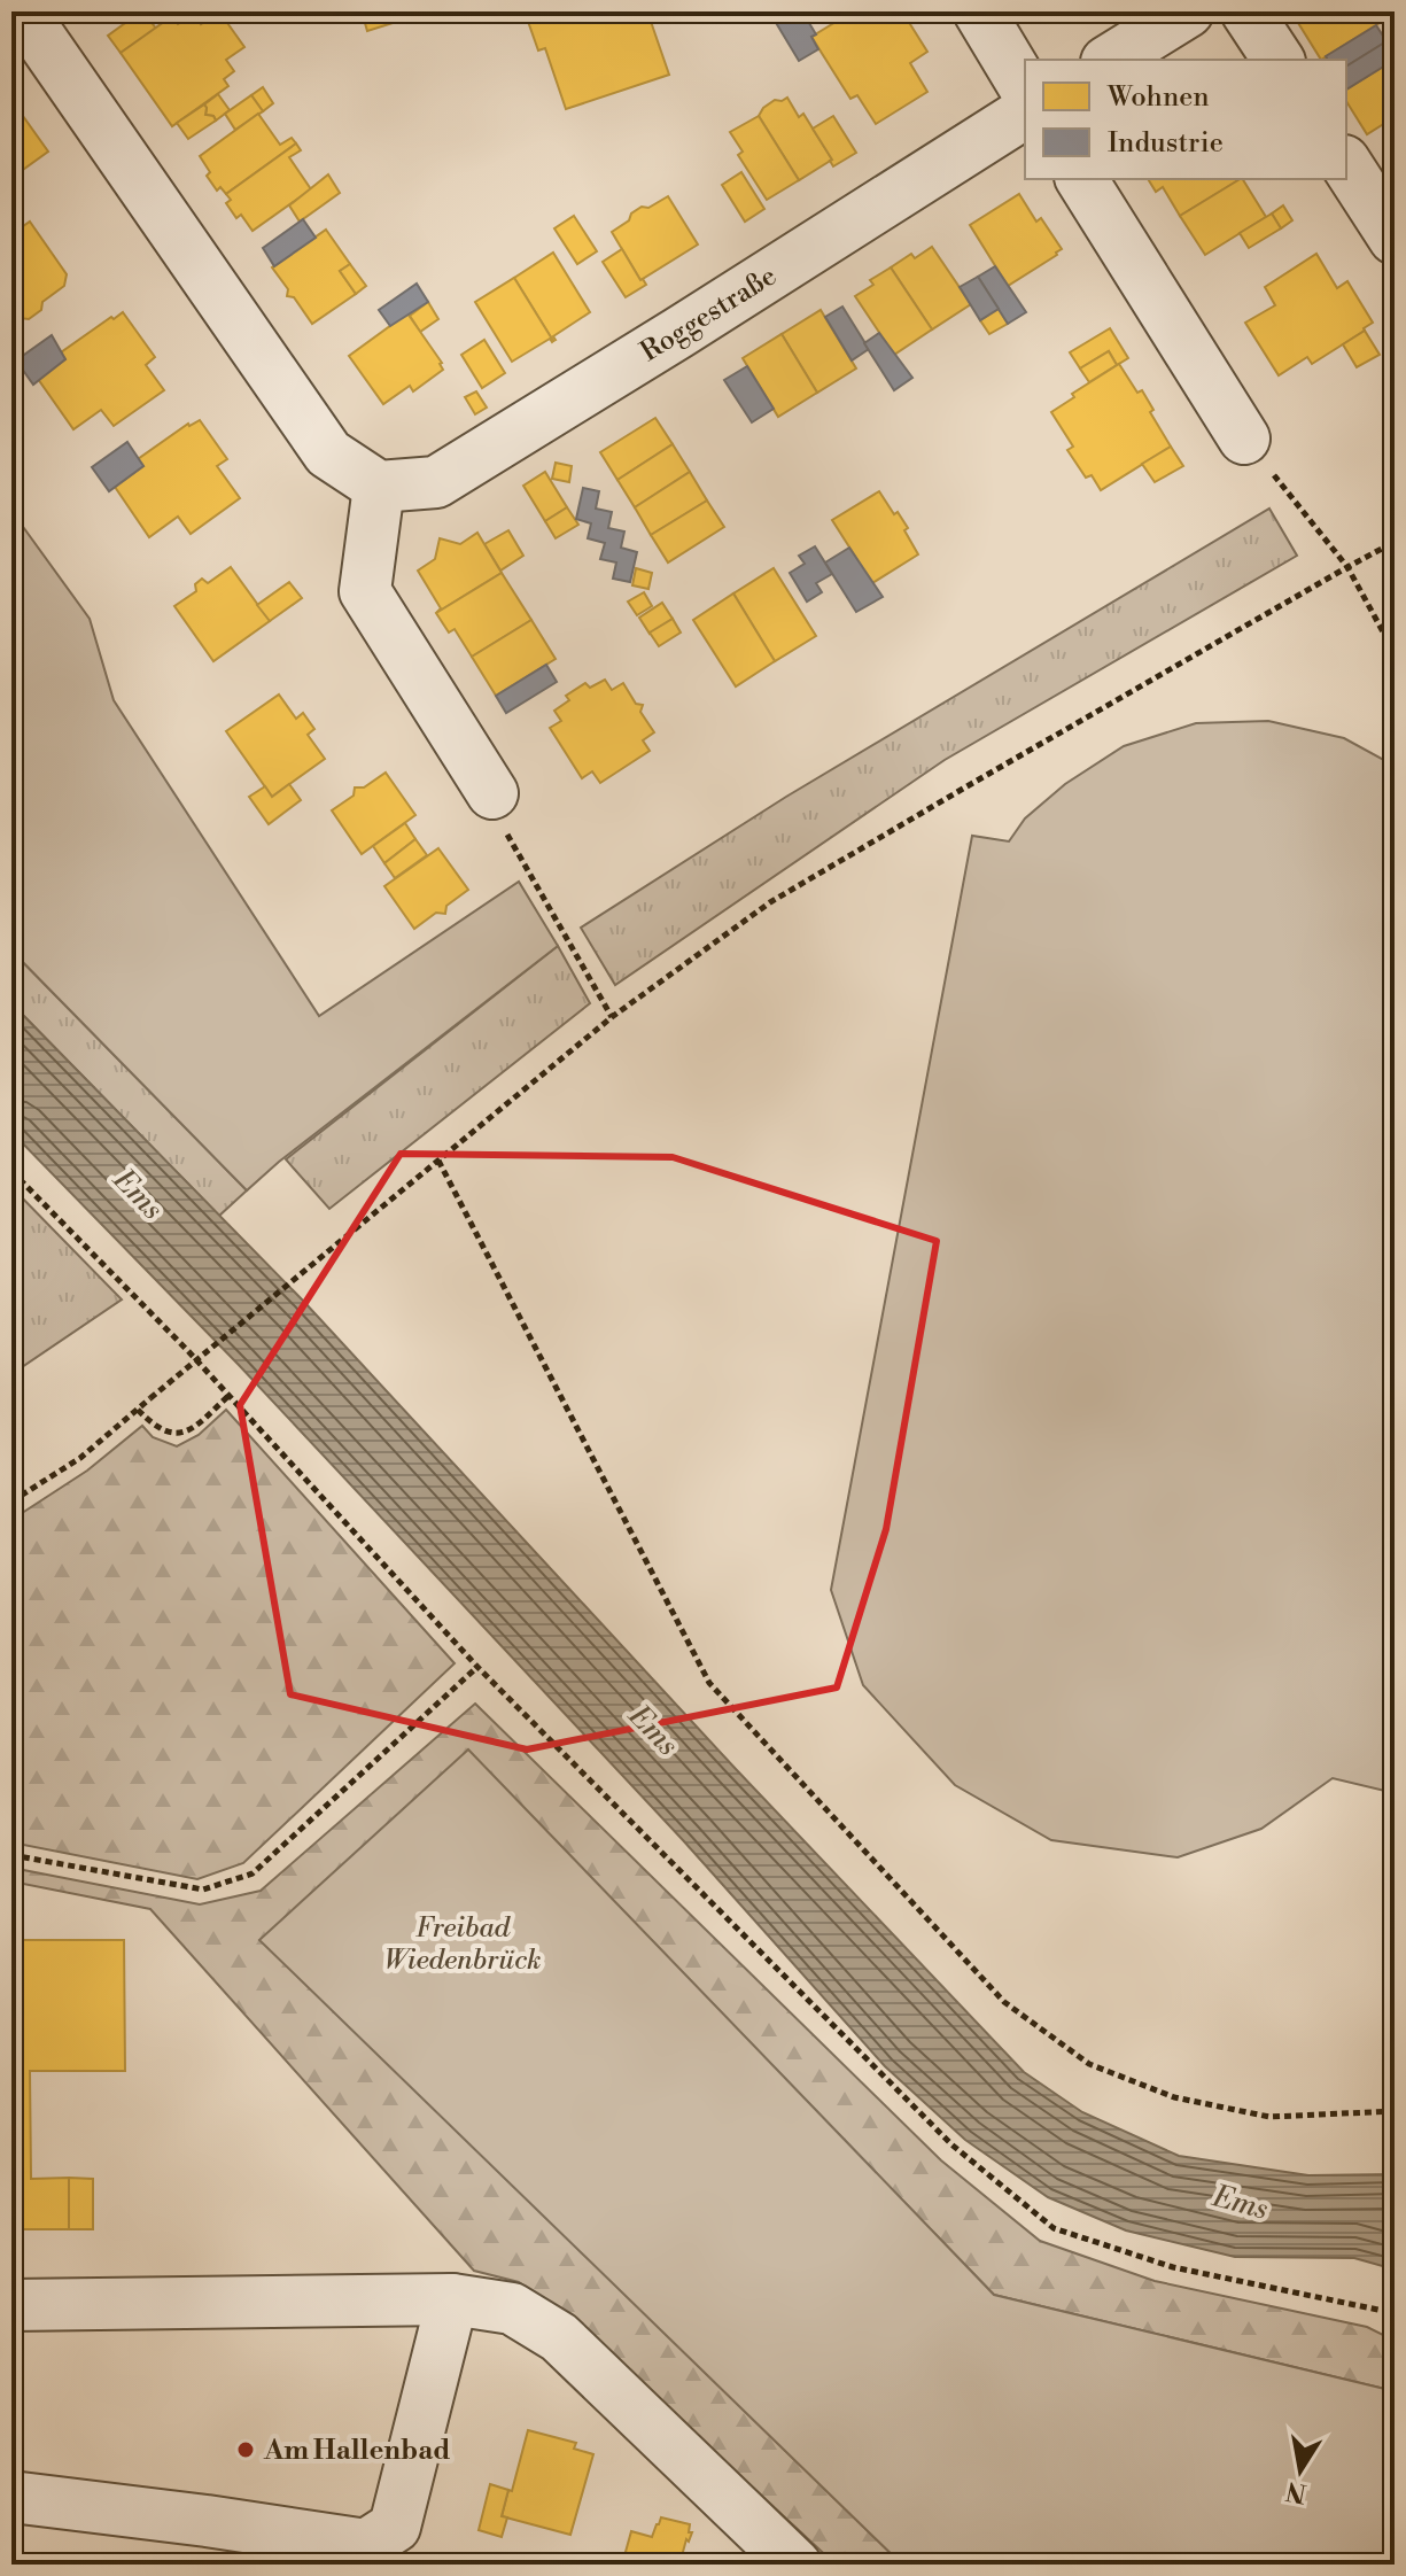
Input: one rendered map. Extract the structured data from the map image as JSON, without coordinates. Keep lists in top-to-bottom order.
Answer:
{
  "streets": {
    "street": ["Roggestraße"]
  },
  "water": ["Ems"],
  "parks": ["Freibad Wiedenbrück"],
  "places": ["Am Hallenbad"],
  "legend": ["Wohnen", "Industrie"],
  "north": "bottom"
}
